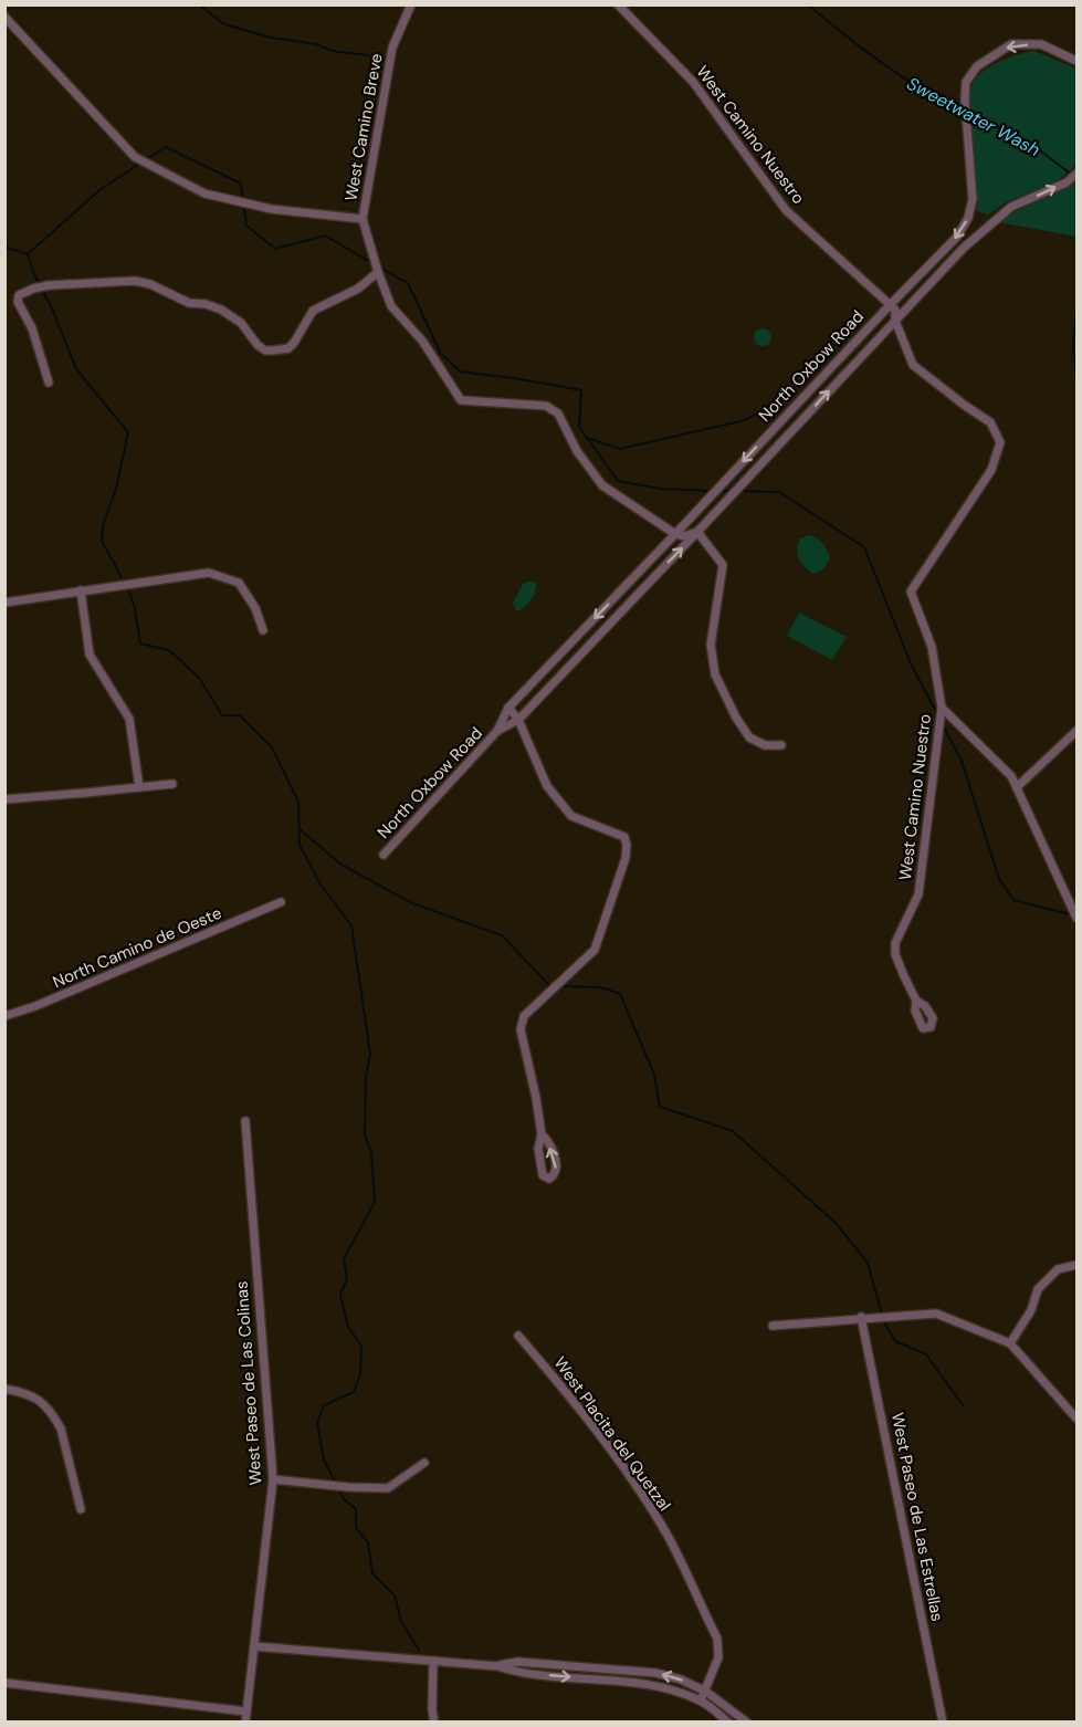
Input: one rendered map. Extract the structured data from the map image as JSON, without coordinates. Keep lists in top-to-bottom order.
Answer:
{
  "streets": {
    "street": [
      "West Camino Breve",
      "West Camino Nuestro",
      "North Oxbow Road",
      "North Camino de Oeste",
      "West Paseo de Las Colinas",
      "West Placita del Quetzal",
      "West Paseo de Las Estrellas"
    ]
  },
  "crossings": [
    ["West Camino Nuestro", "North Oxbow Road"]
  ],
  "water": ["Sweetwater Wash"]
}
